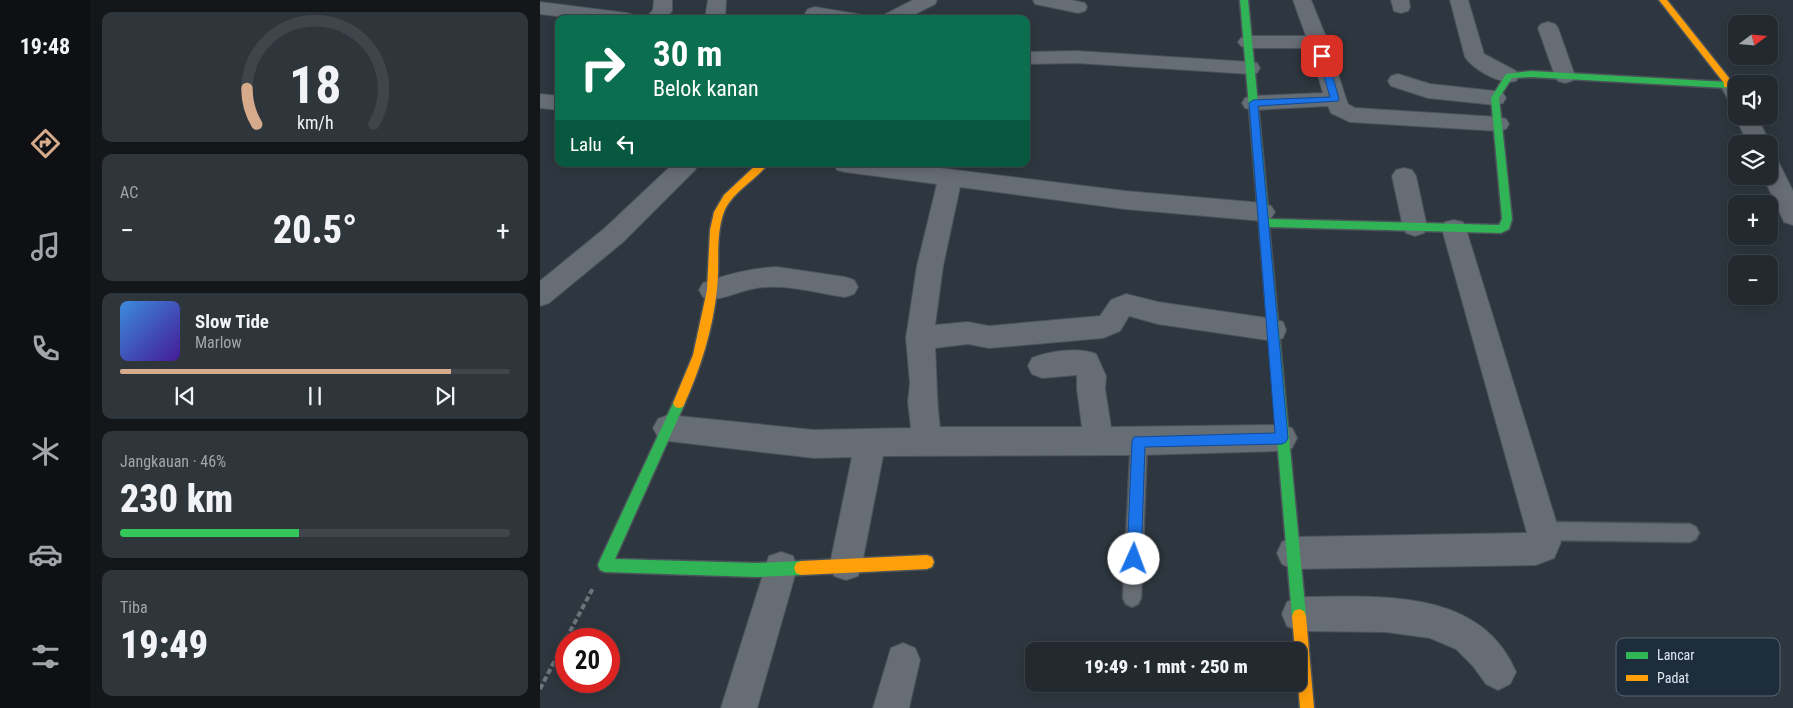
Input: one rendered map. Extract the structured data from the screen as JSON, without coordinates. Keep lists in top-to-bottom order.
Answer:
{
  "legend": ["Lancar", "Padat"],
  "north": "right",
  "page": {
    "tabs": "19:48",
    "map_buttons": ["+", "−"],
    "turn": ["30 m", "Belok kanan"],
    "then": "Lalu",
    "tile": [
      "AC",
      ["Jangkauan · 46%", "230 km"],
      ["Tiba", "19:49"]
    ],
    "heat": ["−", "20.5°", "+"],
    "song": ["Slow Tide", "Marlow"],
    "limit": "20",
    "trip": "19:49 · 1 mnt · 250 m",
    "gauge": ["18", "km/h"]
  }
}
